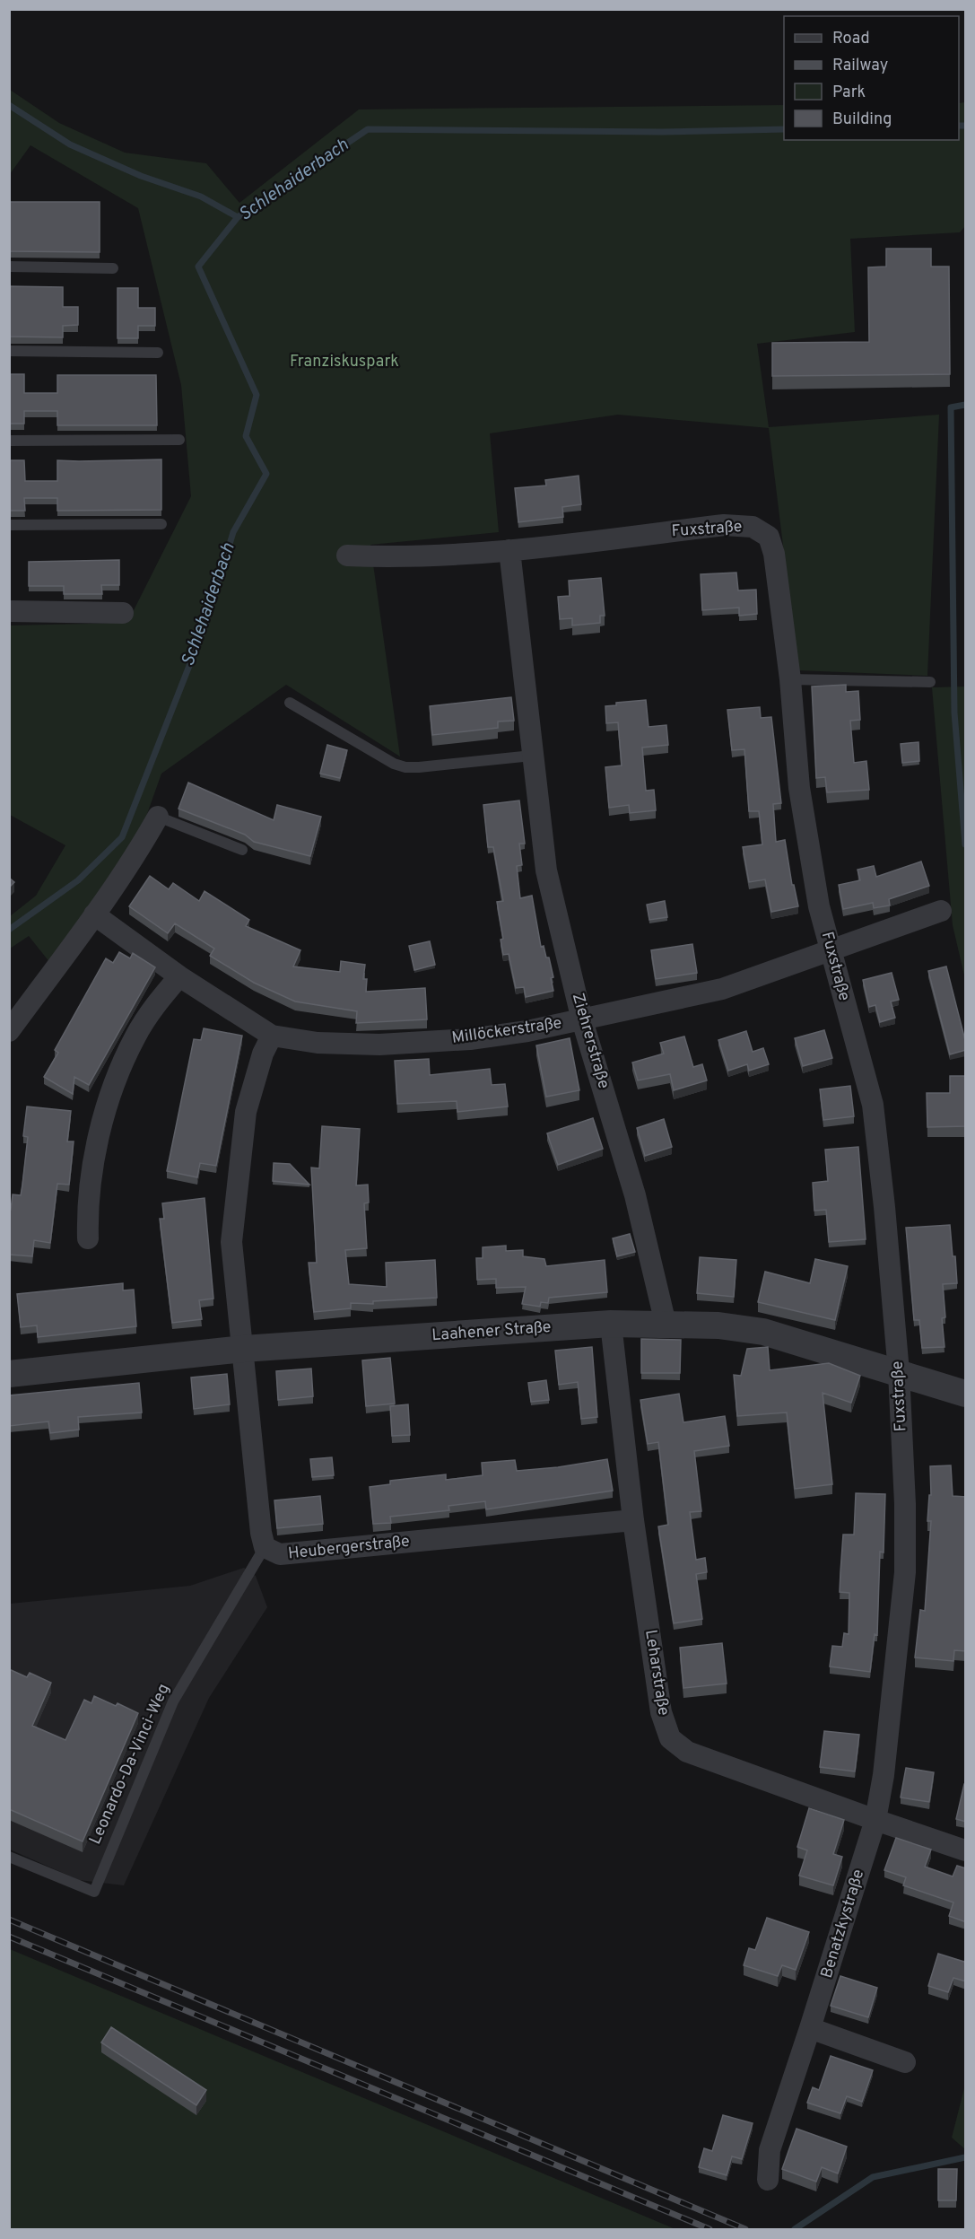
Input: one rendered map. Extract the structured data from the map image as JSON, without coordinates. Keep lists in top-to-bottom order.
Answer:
{
  "streets": {
    "street": [
      "Fuxstraße",
      "Millöckerstraße",
      "Ziehrerstraße",
      "Laahener Straße",
      "Heubergerstraße",
      "Leharstraße",
      "Benatzkystraße"
    ],
    "lane": ["Leonardo-Da-Vinci-Weg"]
  },
  "crossings": [
    ["Fuxstraße", "Millöckerstraße"],
    ["Fuxstraße", "Ziehrerstraße"],
    ["Fuxstraße", "Laahener Straße"],
    ["Fuxstraße", "Leharstraße"],
    ["Fuxstraße", "Benatzkystraße"],
    ["Millöckerstraße", "Ziehrerstraße"],
    ["Millöckerstraße", "Heubergerstraße"],
    ["Ziehrerstraße", "Laahener Straße"],
    ["Laahener Straße", "Heubergerstraße"],
    ["Laahener Straße", "Leharstraße"],
    ["Heubergerstraße", "Leharstraße"],
    ["Heubergerstraße", "Leonardo-Da-Vinci-Weg"],
    ["Leharstraße", "Benatzkystraße"]
  ],
  "water": ["Schlehaiderbach"],
  "parks": ["Franziskuspark"],
  "legend": [
    "Road",
    "Railway",
    "Park",
    "Building"
  ]
}
